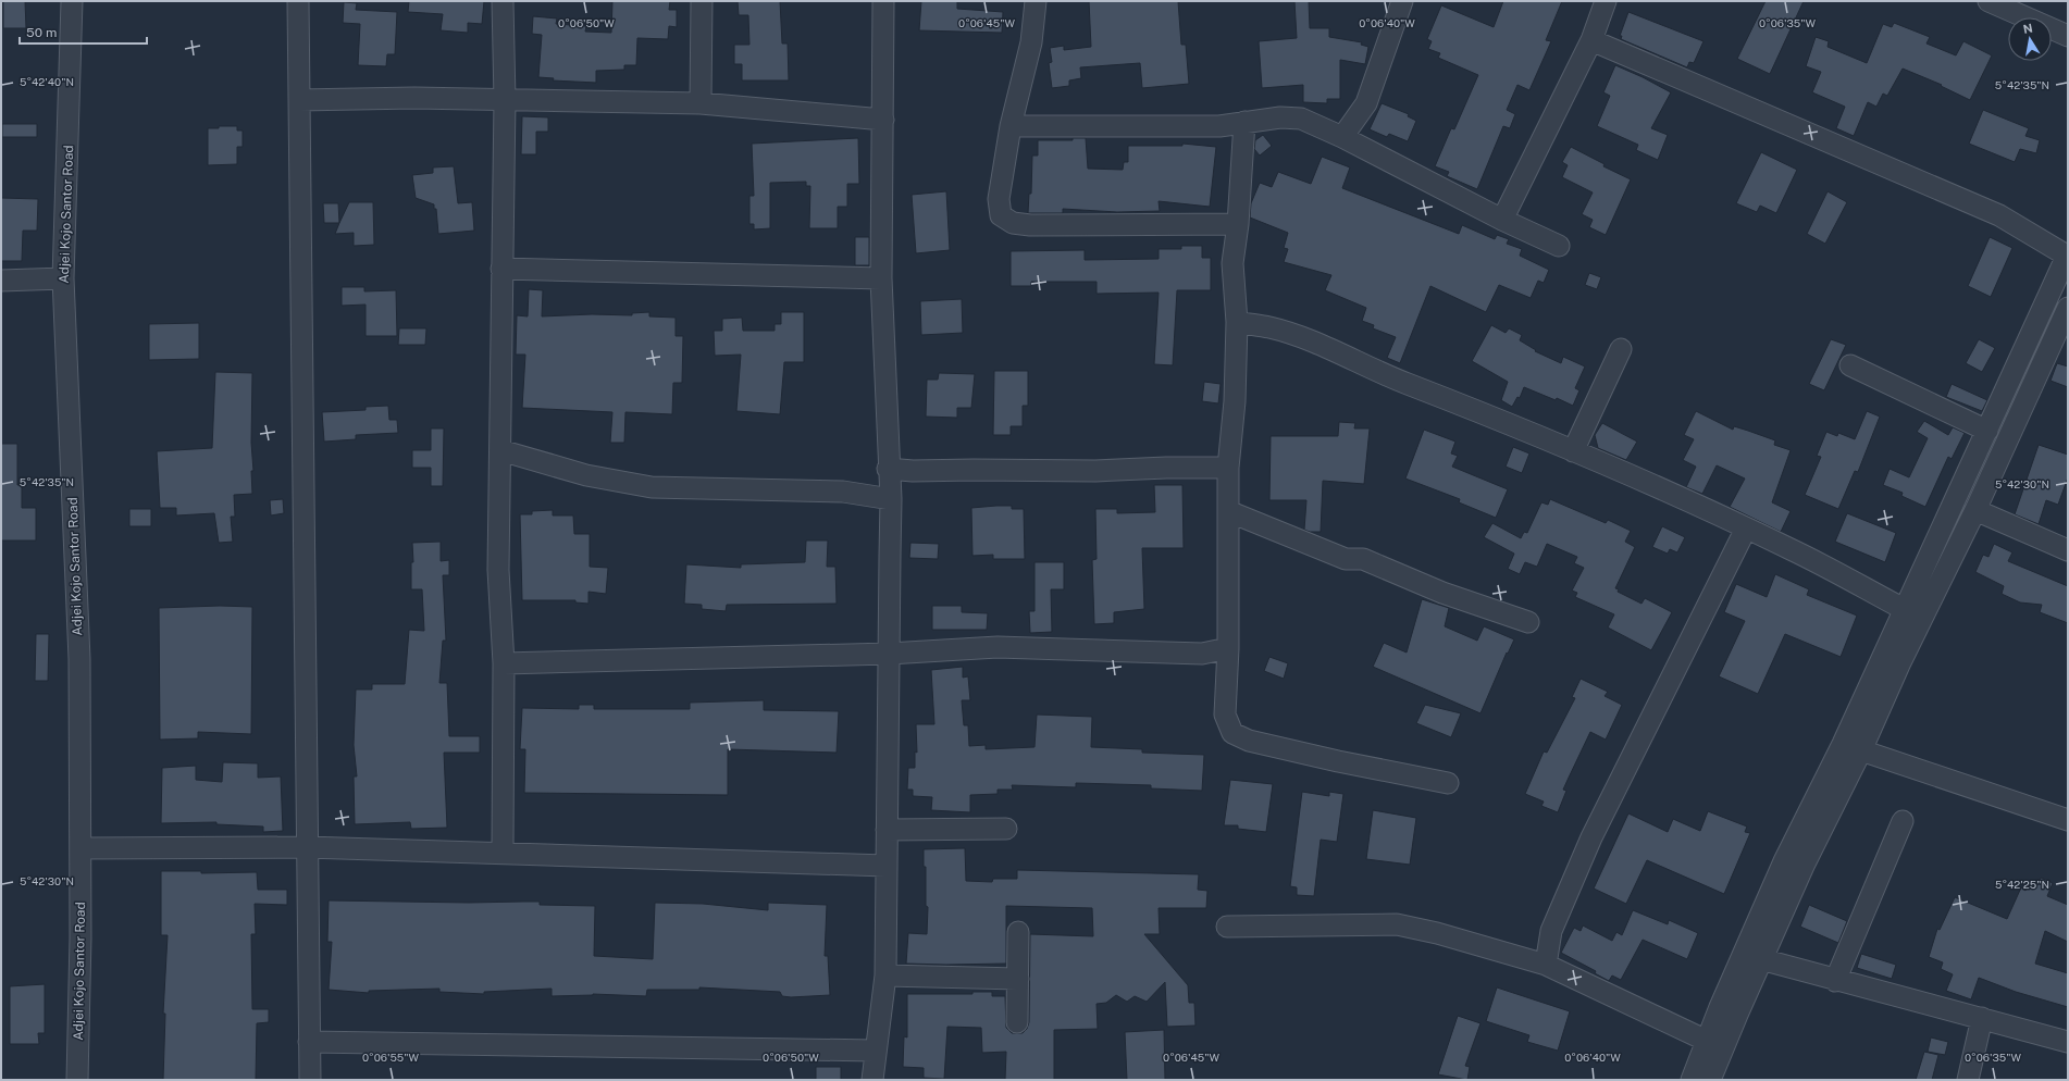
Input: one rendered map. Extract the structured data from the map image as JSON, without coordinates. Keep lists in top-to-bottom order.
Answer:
{
  "streets": {
    "street": ["Adjei Kojo Santor Road"]
  },
  "scale_bar": "50 m",
  "north": "top",
  "coordinates": [
    "0°06'50\"W",
    "0°06'45\"W",
    "0°06'40\"W",
    "0°06'35\"W",
    "5°42'40\"N",
    "5°42'35\"N",
    "5°42'30\"N",
    "5°42'25\"N",
    "0°06'55\"W"
  ]
}
